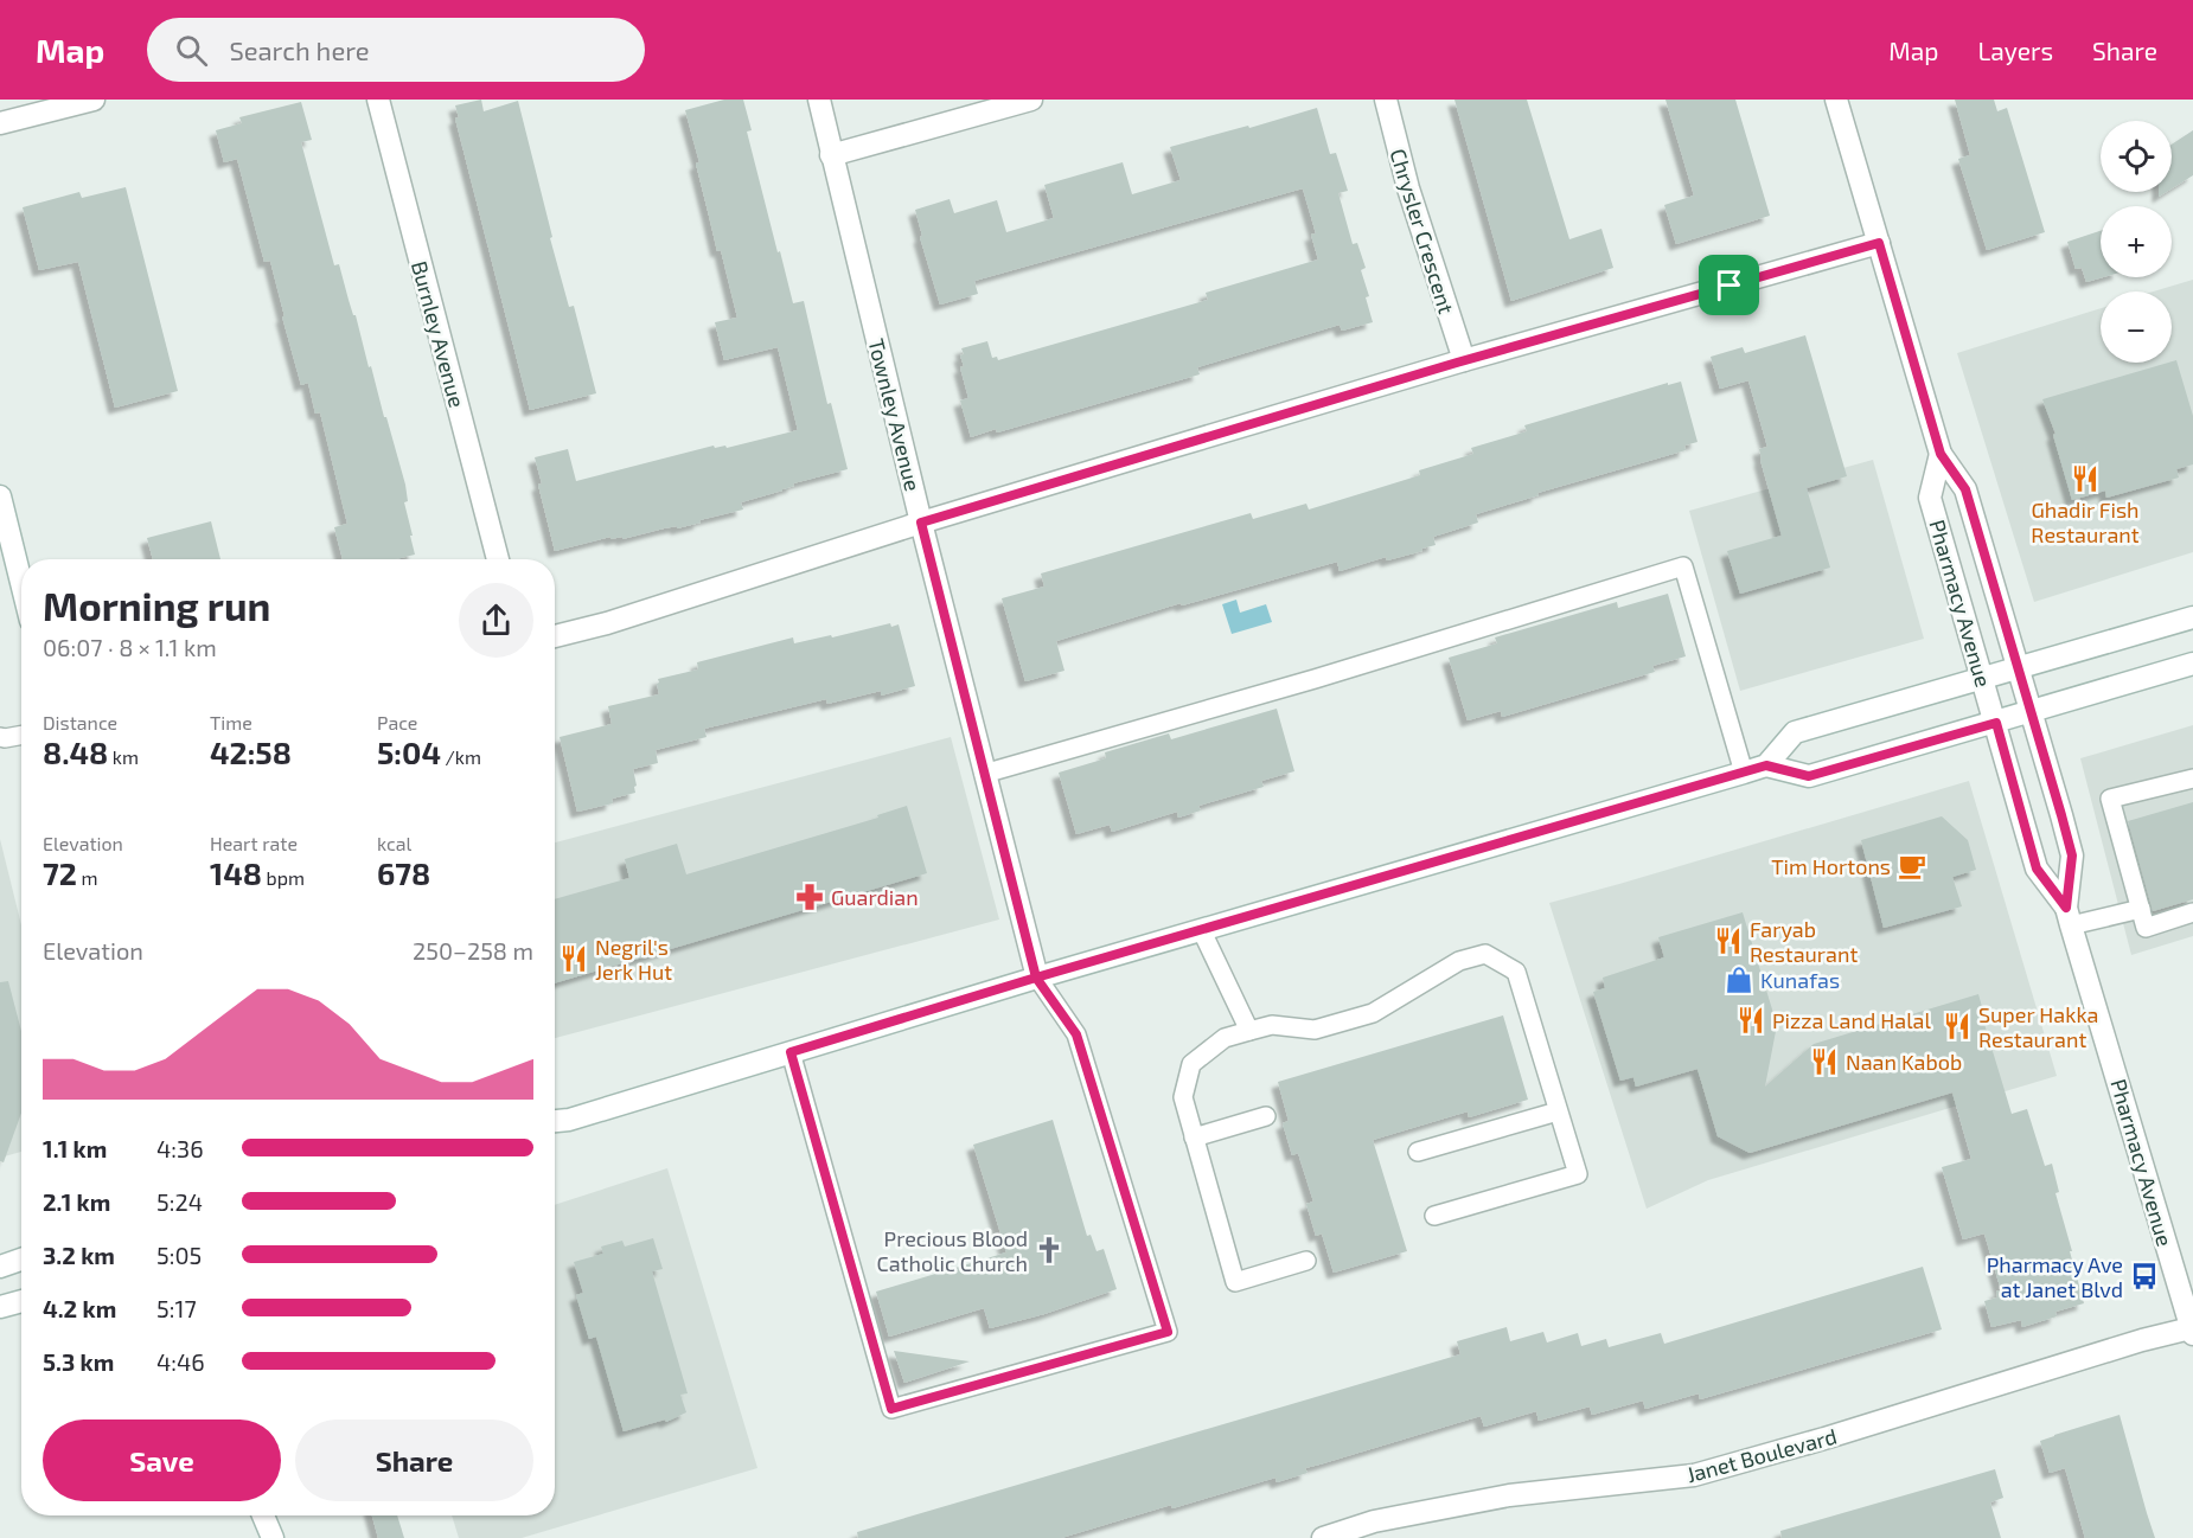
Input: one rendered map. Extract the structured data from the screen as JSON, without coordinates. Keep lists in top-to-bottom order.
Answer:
{
  "streets": {
    "street": [
      "Chrysler Crescent",
      "Burnley Avenue",
      "Townley Avenue",
      "Pharmacy Avenue",
      "Janet Boulevard"
    ]
  },
  "crossings": [
    ["Pharmacy Avenue", "Janet Boulevard"]
  ],
  "places": {
    "restaurant": [
      "Ghadir Fish Restaurant",
      "Faryab Restaurant",
      "Negril's Jerk Hut",
      "Pizza Land Halal",
      "Super Hakka Restaurant",
      "Naan Kabob"
    ],
    "cafe": ["Tim Hortons"],
    "pharmacy": ["Guardian"],
    "shop": ["Kunafas"],
    "church": ["Precious Blood Catholic Church"],
    "bus stop": ["Pharmacy Ave at Janet Blvd"]
  },
  "page": {
    "header": "Map",
    "search": "Search here",
    "nav": ["Map", "Layers", "Share"],
    "map_buttons": ["+", "−"],
    "heading": ["Morning run", "06:07 · 8 × 1.1 km"],
    "stats": [
      ["Distance", "8.48 km"],
      ["Time", "42:58"],
      ["Pace", "5:04 /km"],
      ["Elevation", "72 m"],
      ["Heart rate", "148 bpm"],
      ["kcal", "678"]
    ],
    "chart": ["Elevation", "250–258 m"],
    "list": [
      {
        "name": "1.1 km",
        "note": "4:36"
      },
      {
        "name": "2.1 km",
        "note": "5:24"
      },
      {
        "name": "3.2 km",
        "note": "5:05"
      },
      {
        "name": "4.2 km",
        "note": "5:17"
      },
      {
        "name": "5.3 km",
        "note": "4:46"
      }
    ],
    "buttons": ["Save", "Share"]
  }
}
